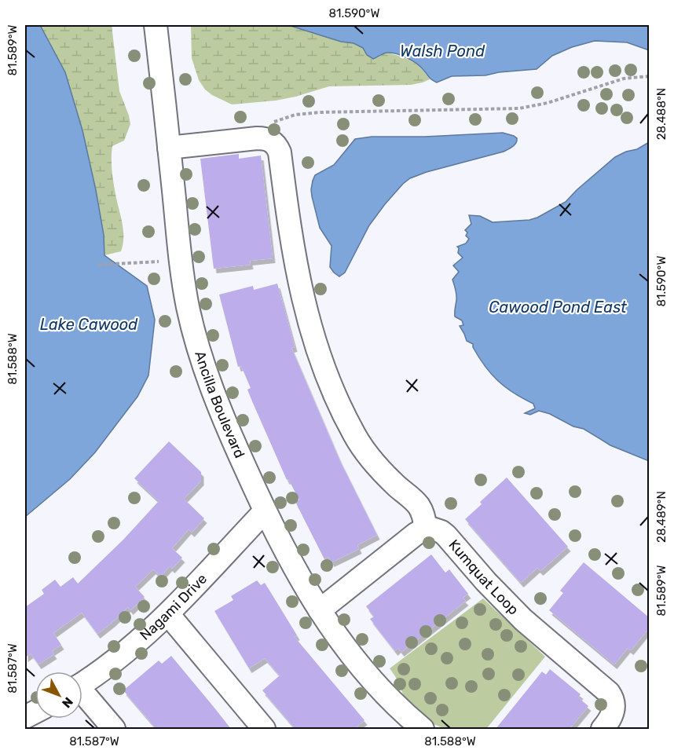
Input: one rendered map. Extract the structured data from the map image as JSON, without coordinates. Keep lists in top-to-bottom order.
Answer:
{
  "streets": {
    "street": ["Ancilla Boulevard", "Kumquat Loop", "Nagami Drive"]
  },
  "crossings": [
    ["Ancilla Boulevard", "Nagami Drive"]
  ],
  "water": ["Walsh Pond", "Cawood Pond East", "Lake Cawood"],
  "north": "bottom right",
  "coordinates": [
    "81.590°W",
    "81.589°W",
    "28.488°N",
    "81.588°W",
    "28.489°N",
    "81.587°W"
  ]
}
